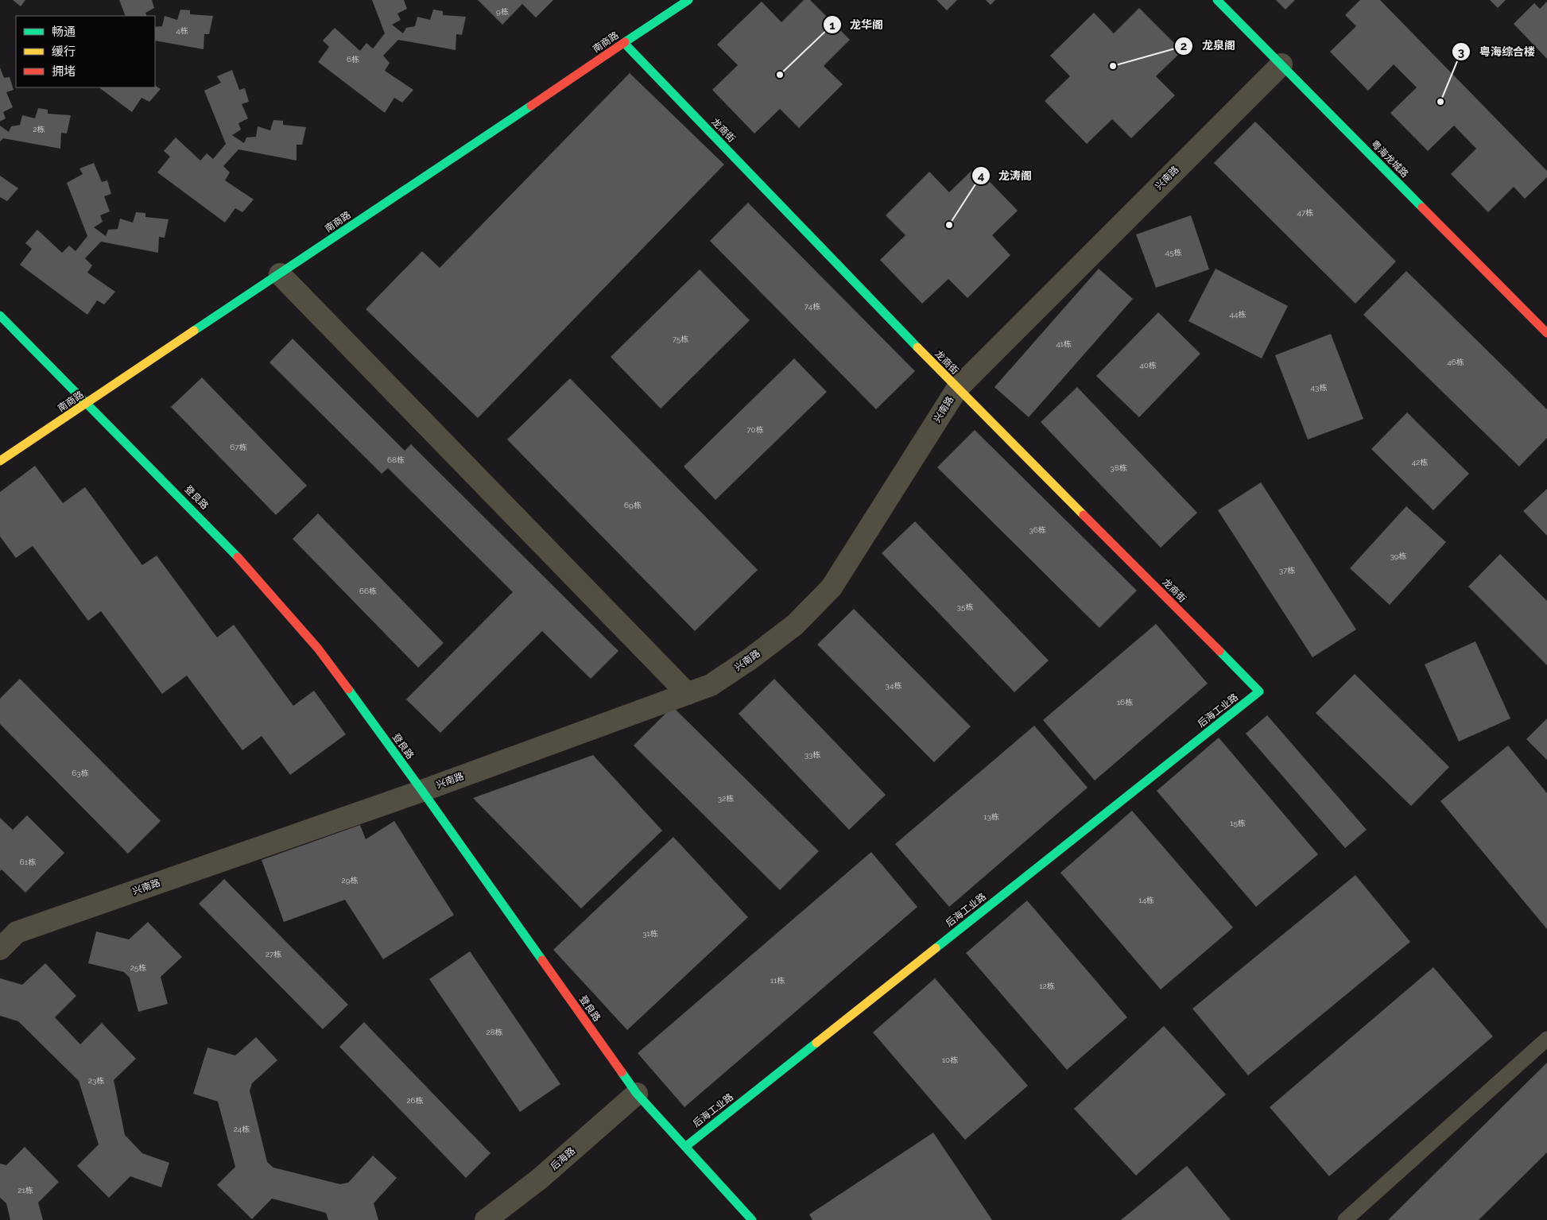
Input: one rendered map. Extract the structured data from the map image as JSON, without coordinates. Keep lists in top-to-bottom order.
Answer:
{
  "streets": {
    "street": [
      "南商路",
      "龙商街",
      "粤海龙城路",
      "兴南路",
      "登良路",
      "后海工业路",
      "后海路"
    ]
  },
  "crossings": [
    ["南商路", "龙商街"],
    ["南商路", "登良路"],
    ["龙商街", "兴南路"],
    ["龙商街", "后海工业路"],
    ["粤海龙城路", "兴南路"],
    ["兴南路", "登良路"],
    ["登良路", "后海工业路"],
    ["登良路", "后海路"]
  ],
  "places": [
    "龙泉阁",
    "龙华阁",
    "粤海综合楼",
    "龙涛阁"
  ],
  "house_numbers": [
    "9栋",
    "4栋",
    "6栋",
    "2栋",
    "47栋",
    "45栋",
    "74栋",
    "44栋",
    "75栋",
    "41栋",
    "46栋",
    "40栋",
    "43栋",
    "70栋",
    "67栋",
    "68栋",
    "42栋",
    "38栋",
    "69栋",
    "36栋",
    "39栋",
    "37栋",
    "66栋",
    "35栋",
    "34栋",
    "16栋",
    "33栋",
    "63栋",
    "32栋",
    "13栋",
    "15栋",
    "61栋",
    "29栋",
    "14栋",
    "31栋",
    "27栋",
    "25栋",
    "11栋",
    "12栋",
    "28栋",
    "10栋",
    "23栋",
    "26栋",
    "24栋",
    "21栋"
  ],
  "legend": ["畅通", "缓行", "拥堵"]
}
